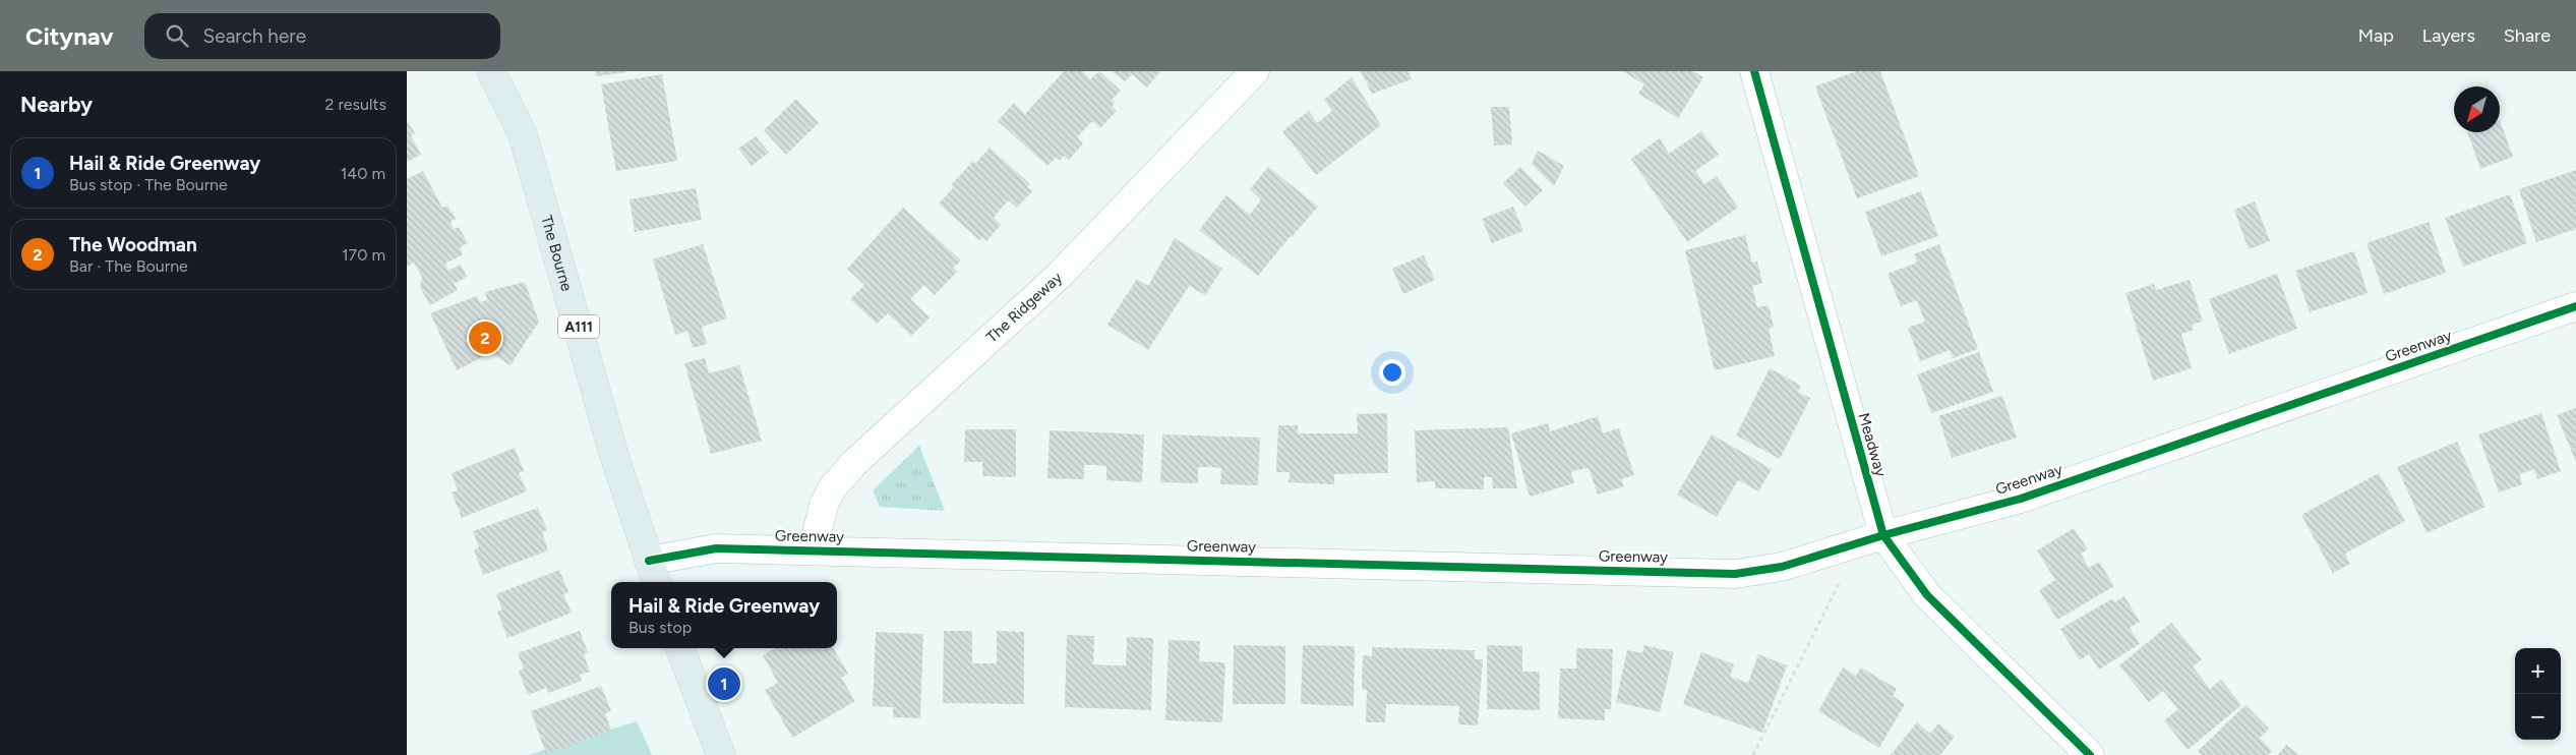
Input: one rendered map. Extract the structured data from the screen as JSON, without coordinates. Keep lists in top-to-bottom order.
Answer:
{
  "streets": {
    "main road": ["The Bourne", "A111"],
    "street": ["The Ridgeway", "Greenway", "Meadway"]
  },
  "crossings": [
    ["The Bourne", "Greenway"],
    ["The Ridgeway", "Greenway"],
    ["Greenway", "Meadway"]
  ],
  "north": "bottom left",
  "page": {
    "header": "Citynav",
    "search": "Search here",
    "nav": ["Map", "Layers", "Share"],
    "heading": ["Nearby", "2 results"],
    "list": [
      {
        "mark": "1",
        "name": "Hail & Ride Greenway",
        "note": "Bus stop · The Bourne",
        "value": "140 m"
      },
      {
        "mark": "2",
        "name": "The Woodman",
        "note": "Bar · The Bourne",
        "value": "170 m"
      }
    ],
    "pins": ["2", "1"],
    "popup": ["Hail & Ride Greenway", "Bus stop"],
    "map_buttons": ["+", "−"]
  }
}
